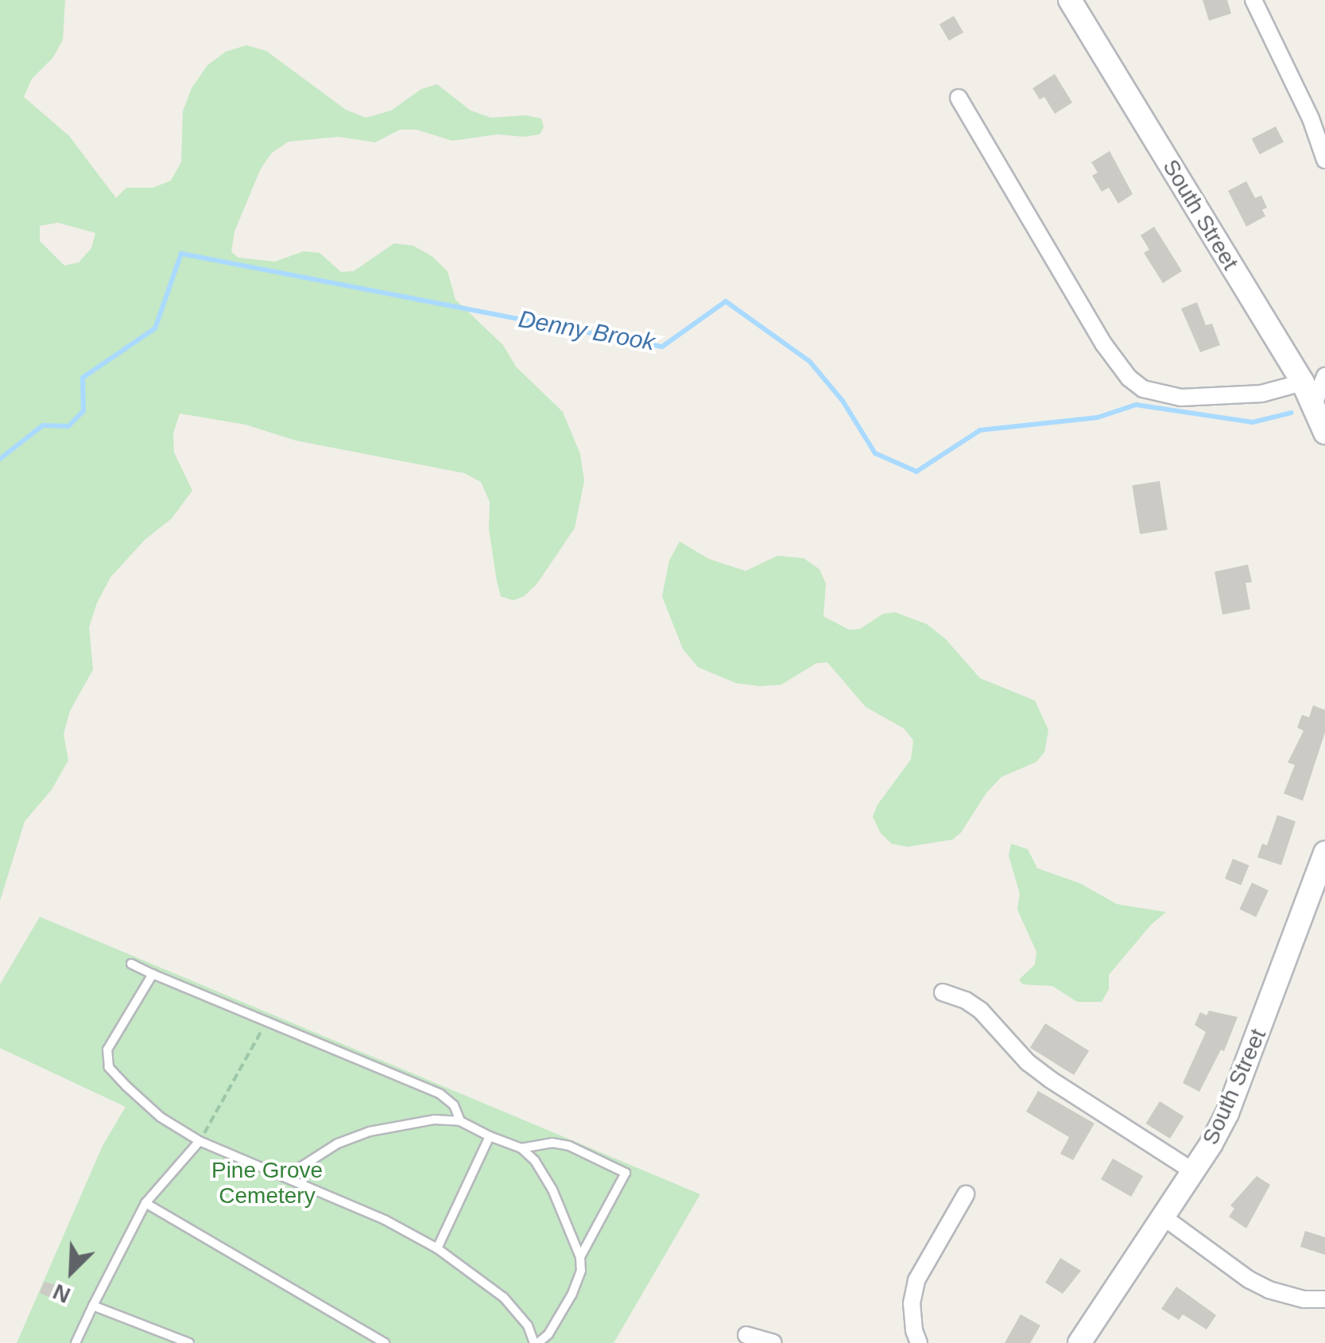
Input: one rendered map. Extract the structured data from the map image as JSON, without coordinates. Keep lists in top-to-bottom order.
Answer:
{
  "streets": {
    "main road": ["South Street"]
  },
  "water": ["Denny Brook"],
  "parks": ["Pine Grove Cemetery"],
  "north": "bottom left"
}
